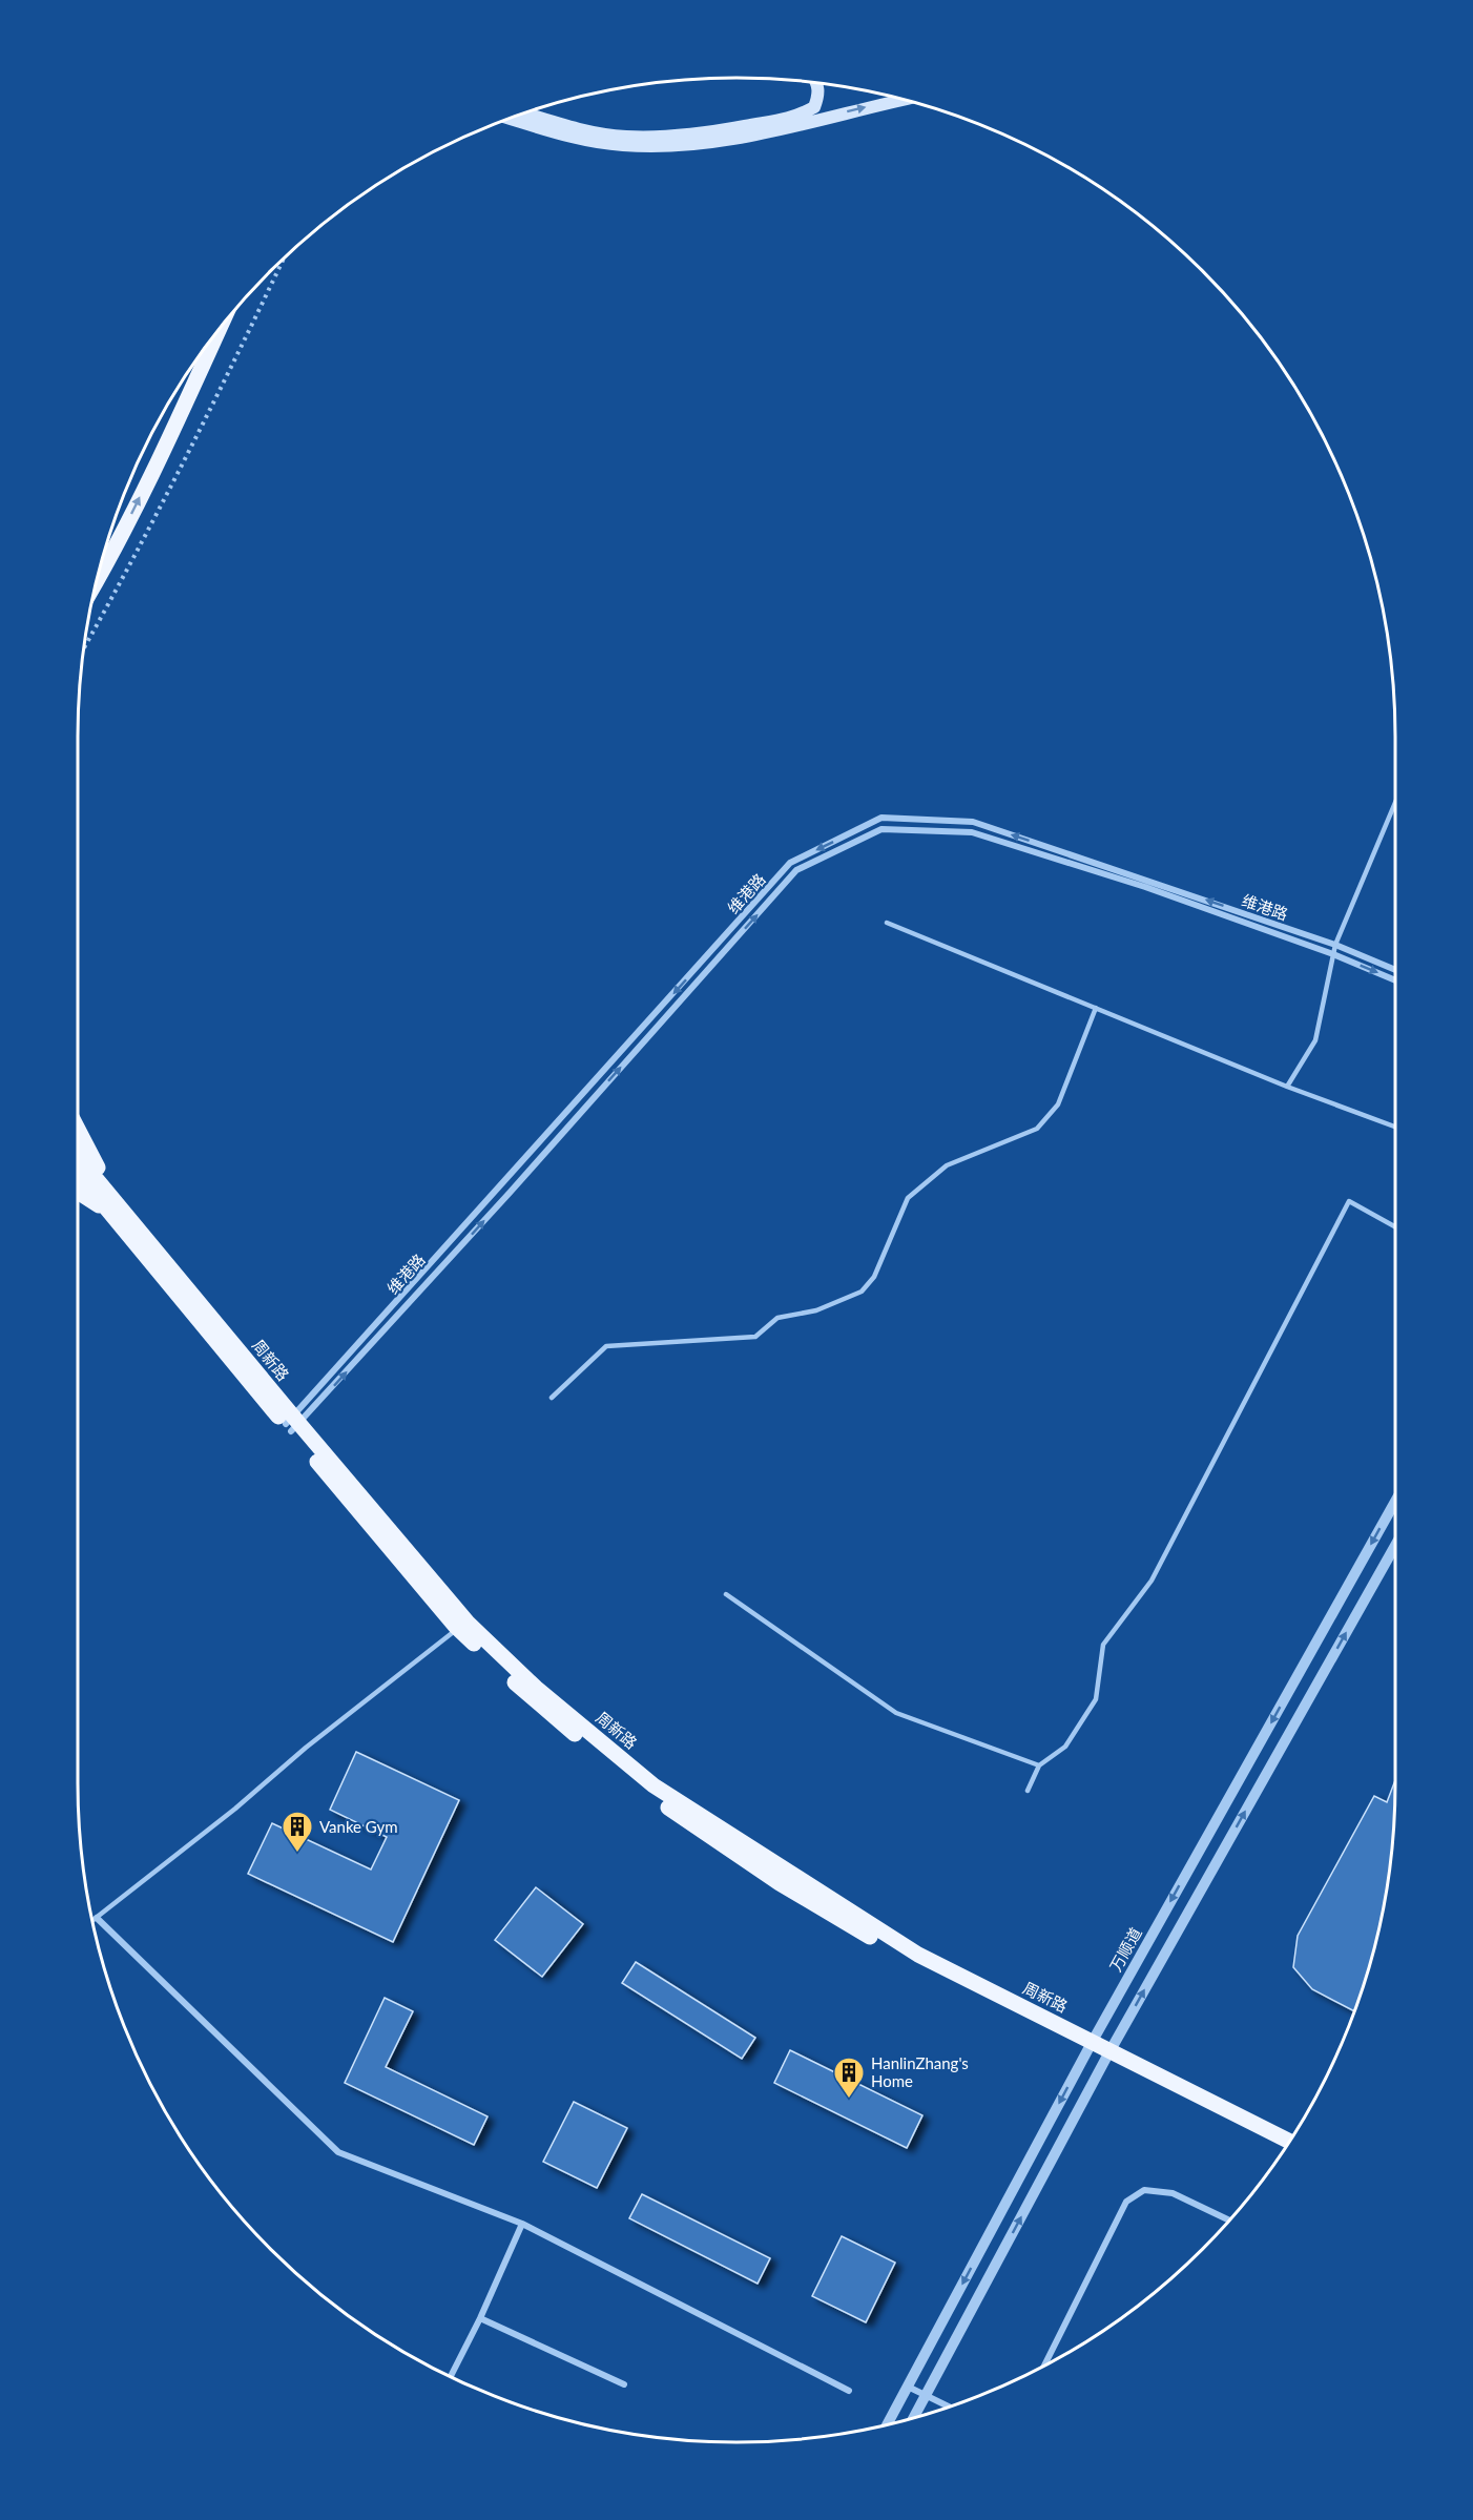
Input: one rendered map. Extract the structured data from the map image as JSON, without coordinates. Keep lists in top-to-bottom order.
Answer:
{
  "streets": {
    "main road": ["周新路"],
    "street": ["维港路", "万顺道"]
  },
  "crossings": [
    ["维港路", "周新路"],
    ["周新路", "万顺道"]
  ],
  "places": {
    "building": ["Vanke Gym", "HanlinZhang's Home"]
  }
}
